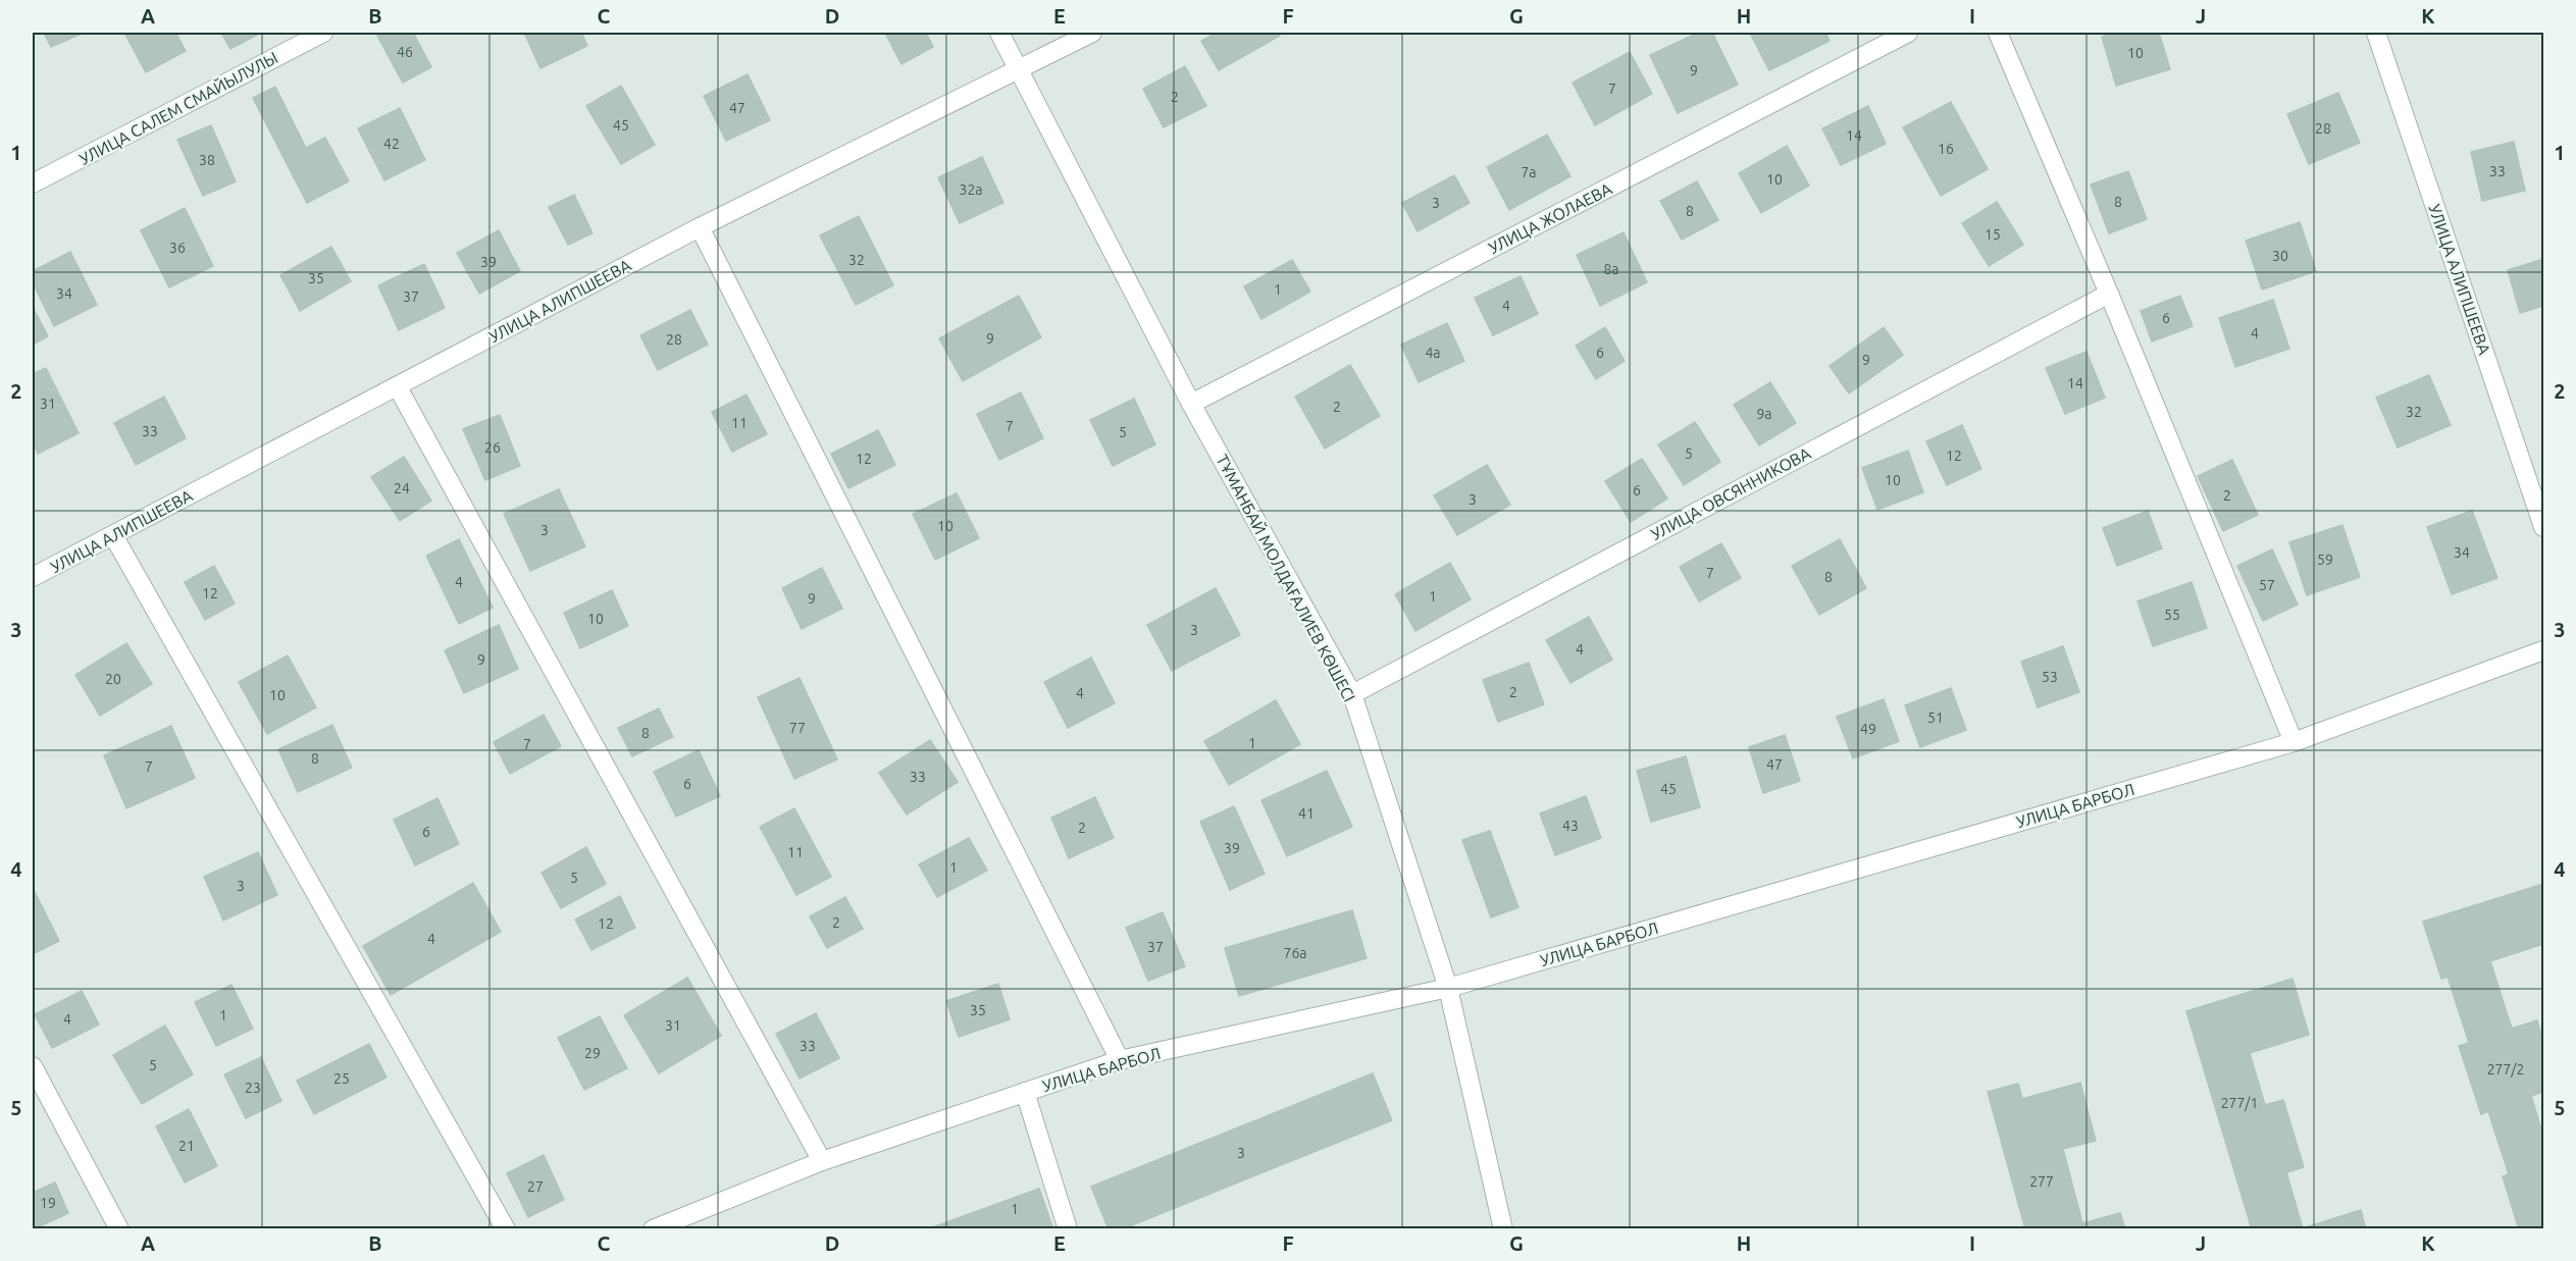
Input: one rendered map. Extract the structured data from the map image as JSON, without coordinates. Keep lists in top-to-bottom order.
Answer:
{
  "streets": {
    "street": [
      "УЛИЦА САЛЕМ СМАЙЫЛУЛЫ",
      "УЛИЦА ЖОЛАЕВА",
      "УЛИЦА АЛИПШЕЕВА",
      "УЛИЦА ОВСЯННИКОВА",
      "ТҰМАНБАЙ МОЛДАҒАЛИЕВ КӨШЕСІ",
      "УЛИЦА БАРБОЛ"
    ]
  },
  "crossings": [
    ["УЛИЦА ЖОЛАЕВА", "ТҰМАНБАЙ МОЛДАҒАЛИЕВ КӨШЕСІ"],
    ["УЛИЦА АЛИПШЕЕВА", "ТҰМАНБАЙ МОЛДАҒАЛИЕВ КӨШЕСІ"],
    ["УЛИЦА ОВСЯННИКОВА", "ТҰМАНБАЙ МОЛДАҒАЛИЕВ КӨШЕСІ"],
    ["ТҰМАНБАЙ МОЛДАҒАЛИЕВ КӨШЕСІ", "УЛИЦА БАРБОЛ"]
  ],
  "house_numbers": [
    "46",
    "10",
    "9",
    "7",
    "2",
    "47",
    "45",
    "28",
    "14",
    "42",
    "16",
    "38",
    "33",
    "7а",
    "10",
    "32а",
    "8",
    "3",
    "8",
    "15",
    "36",
    "30",
    "32",
    "39",
    "8а",
    "35",
    "1",
    "34",
    "37",
    "4",
    "6",
    "4",
    "9",
    "28",
    "4а",
    "6",
    "9",
    "14",
    "31",
    "2",
    "32",
    "9а",
    "11",
    "7",
    "33",
    "5",
    "26",
    "5",
    "12",
    "12",
    "10",
    "24",
    "6",
    "2",
    "3",
    "10",
    "3",
    "34",
    "59",
    "7",
    "8",
    "4",
    "57",
    "12",
    "1",
    "9",
    "55",
    "10",
    "3",
    "4",
    "9",
    "53",
    "20",
    "2",
    "4",
    "10",
    "51",
    "77",
    "49",
    "8",
    "1",
    "7",
    "8",
    "47",
    "7",
    "33",
    "6",
    "45",
    "41",
    "43",
    "2",
    "6",
    "39",
    "11",
    "1",
    "5",
    "3",
    "2",
    "12",
    "4",
    "37",
    "76а",
    "35",
    "1",
    "4",
    "31",
    "33",
    "29",
    "5",
    "277/2",
    "25",
    "23",
    "277/1",
    "21",
    "3",
    "277",
    "27",
    "19",
    "1"
  ],
  "grid": {
    "columns": [
      "A",
      "B",
      "C",
      "D",
      "E",
      "F",
      "G",
      "H",
      "I",
      "J",
      "K"
    ],
    "rows": [
      "1",
      "2",
      "3",
      "4",
      "5"
    ]
  }
}
